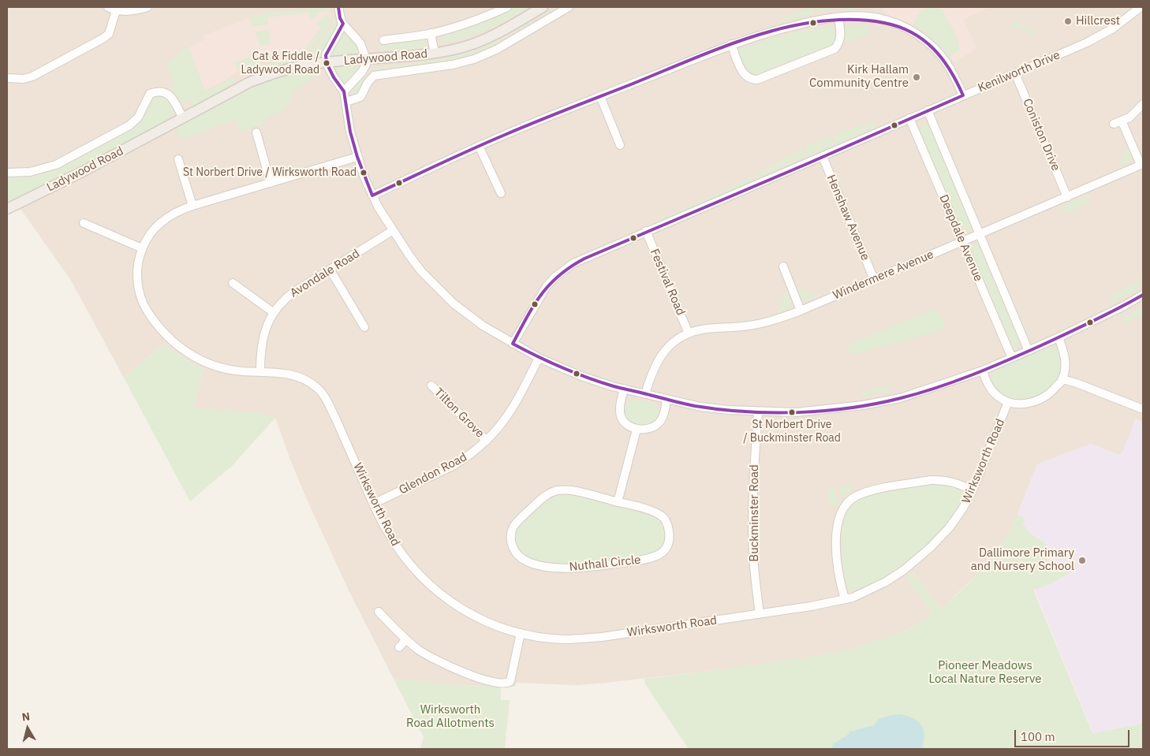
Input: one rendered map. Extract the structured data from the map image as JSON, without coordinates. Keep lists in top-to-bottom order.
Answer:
{
  "streets": {
    "main road": ["Ladywood Road"],
    "street": [
      "Kenilworth Drive",
      "Coniston Drive",
      "Henshaw Avenue",
      "Deepdale Avenue",
      "Avondale Road",
      "Windermere Avenue",
      "Festival Road",
      "Tilton Grove",
      "Wirksworth Road",
      "Glendon Road",
      "Buckminster Road",
      "Nuthall Circle"
    ]
  },
  "crossings": [
    ["Kenilworth Drive", "Coniston Drive"],
    ["Kenilworth Drive", "Henshaw Avenue"],
    ["Kenilworth Drive", "Deepdale Avenue"],
    ["Kenilworth Drive", "Festival Road"],
    ["Coniston Drive", "Windermere Avenue"],
    ["Henshaw Avenue", "Windermere Avenue"],
    ["Deepdale Avenue", "Windermere Avenue"],
    ["Avondale Road", "Wirksworth Road"],
    ["Windermere Avenue", "Festival Road"],
    ["Tilton Grove", "Glendon Road"],
    ["Wirksworth Road", "Glendon Road"],
    ["Wirksworth Road", "Buckminster Road"]
  ],
  "parks": ["Pioneer Meadows Local Nature Reserve", "Wirksworth Road Allotments"],
  "places": [
    "Hillcrest",
    "Cat & Fiddle / Ladywood Road",
    "Kirk Hallam Community Centre",
    "St Norbert Drive / Wirksworth Road",
    "St Norbert Drive / Buckminster Road",
    "Dallimore Primary and Nursery School"
  ],
  "scale_bar": "100 m",
  "north": "top"
}
